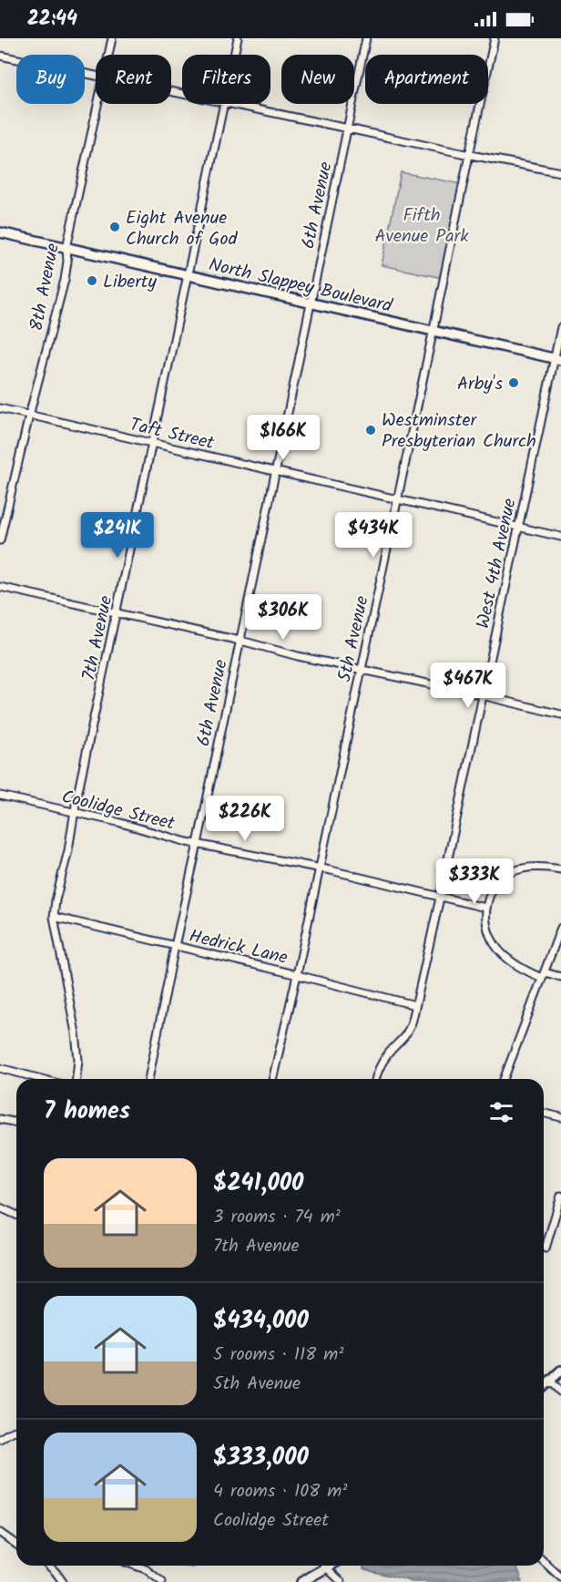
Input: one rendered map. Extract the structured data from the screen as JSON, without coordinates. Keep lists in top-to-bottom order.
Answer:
{
  "streets": {
    "main road": ["North Slappey Boulevard"],
    "street": [
      "6th Avenue",
      "8th Avenue",
      "Taft Street",
      "West 4th Avenue",
      "7th Avenue",
      "5th Avenue",
      "Coolidge Street",
      "Hedrick Lane"
    ]
  },
  "crossings": [
    ["6th Avenue", "North Slappey Boulevard"],
    ["6th Avenue", "Taft Street"],
    ["6th Avenue", "Coolidge Street"],
    ["6th Avenue", "Hedrick Lane"],
    ["North Slappey Boulevard", "8th Avenue"],
    ["North Slappey Boulevard", "West 4th Avenue"],
    ["North Slappey Boulevard", "7th Avenue"],
    ["North Slappey Boulevard", "5th Avenue"],
    ["8th Avenue", "Taft Street"],
    ["Taft Street", "West 4th Avenue"],
    ["Taft Street", "7th Avenue"],
    ["Taft Street", "5th Avenue"],
    ["West 4th Avenue", "Coolidge Street"],
    ["West 4th Avenue", "Hedrick Lane"],
    ["7th Avenue", "Coolidge Street"],
    ["7th Avenue", "Hedrick Lane"],
    ["5th Avenue", "Coolidge Street"],
    ["5th Avenue", "Hedrick Lane"]
  ],
  "parks": ["Fifth Avenue Park"],
  "places": [
    "Eight Avenue Church of God",
    "Liberty",
    "Arby's",
    "Westminster Presbyterian Church"
  ],
  "page": {
    "status": "22:44",
    "chip": [
      "Buy",
      "Rent",
      "Filters",
      "New",
      "Apartment"
    ],
    "price": [
      "$166K",
      "$241K",
      "$434K",
      "$306K",
      "$467K",
      "$226K",
      "$333K"
    ],
    "heading": "7 homes",
    "list": [
      {
        "name": "$241,000",
        "note": "3 rooms · 74 m² · 7th Avenue"
      },
      {
        "name": "$434,000",
        "note": "5 rooms · 118 m² · 5th Avenue"
      },
      {
        "name": "$333,000",
        "note": "4 rooms · 108 m² · Coolidge Street"
      }
    ]
  }
}
